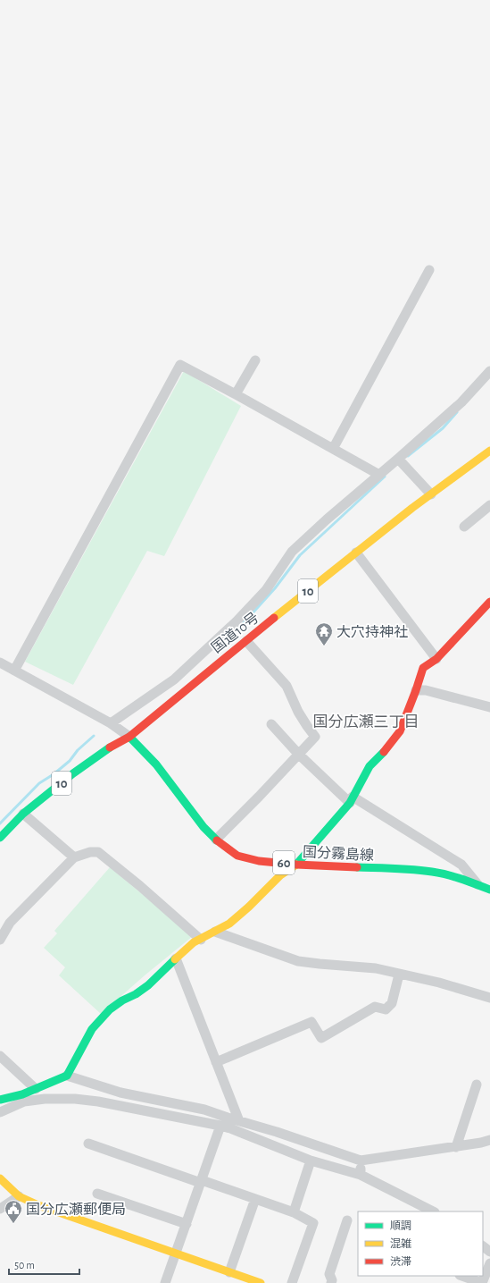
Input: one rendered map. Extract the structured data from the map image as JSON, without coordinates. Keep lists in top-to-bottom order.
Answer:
{
  "streets": {
    "main road": [
      "10",
      "国道10号",
      "国分霧島線",
      "60"
    ]
  },
  "crossings": [
    ["国道10号", "国分霧島線"]
  ],
  "districts": ["国分広瀬三丁目"],
  "places": {
    "temple": ["大穴持神社"],
    "public building": ["国分広瀬郵便局"]
  },
  "legend": ["順調", "混雑", "渋滞"],
  "scale_bar": "50 m"
}
